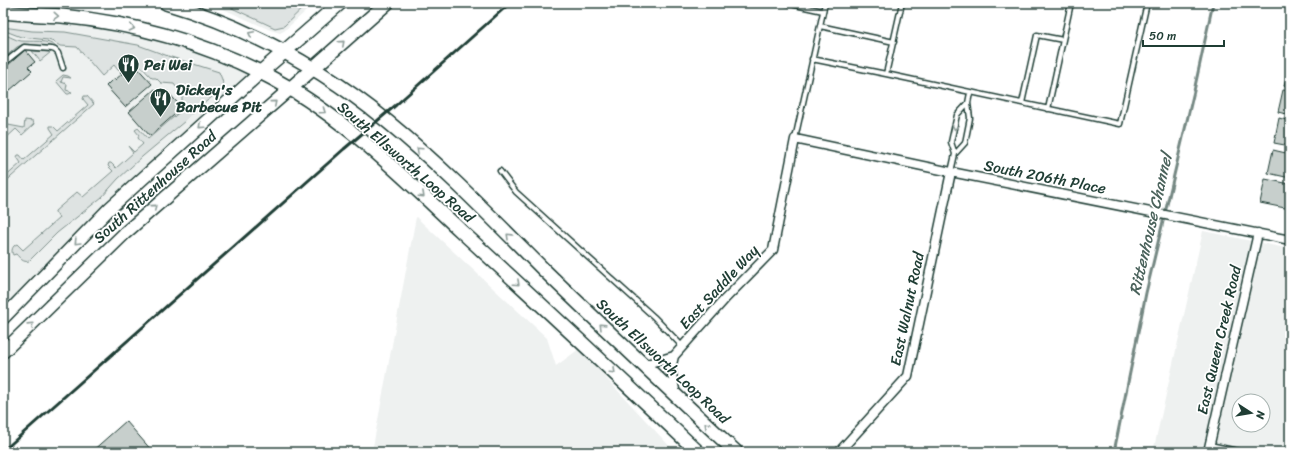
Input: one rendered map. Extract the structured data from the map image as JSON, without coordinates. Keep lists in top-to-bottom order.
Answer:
{
  "streets": {
    "main road": ["South Ellsworth Loop Road", "South Rittenhouse Road"],
    "street": [
      "South 206th Place",
      "East Saddle Way",
      "East Walnut Road",
      "East Queen Creek Road"
    ]
  },
  "crossings": [
    ["South Ellsworth Loop Road", "South Rittenhouse Road"],
    ["South 206th Place", "East Saddle Way"],
    ["South 206th Place", "East Walnut Road"],
    ["South 206th Place", "East Queen Creek Road"]
  ],
  "water": ["Rittenhouse Channel"],
  "places": {
    "restaurant": ["Pei Wei", "Dickey's Barbecue Pit"]
  },
  "scale_bar": "50 m",
  "north": "right"
}
